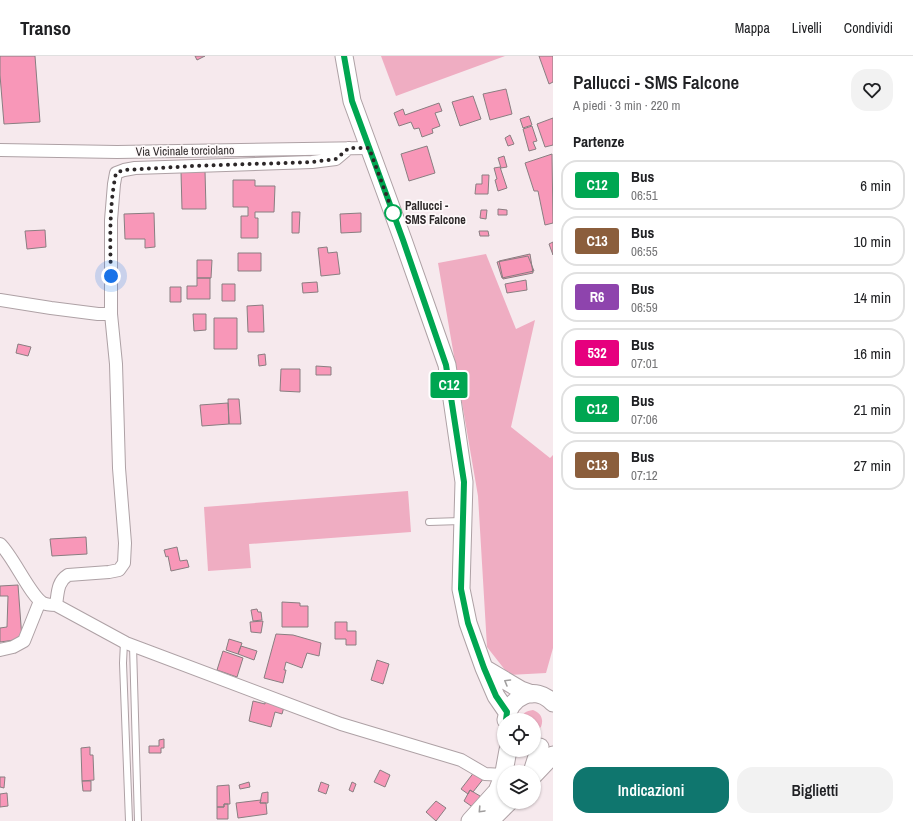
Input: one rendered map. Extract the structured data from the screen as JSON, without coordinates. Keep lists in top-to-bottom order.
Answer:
{
  "streets": {
    "street": ["Via Vicinale torciolano"]
  },
  "places": ["Pallucci - SMS Falcone"],
  "lines": ["bus line C12"],
  "page": {
    "header": "Transo",
    "nav": ["Mappa", "Livelli", "Condividi"],
    "on_map": "C12",
    "heading": [
      ["Pallucci - SMS Falcone", "A piedi · 3 min · 220 m"],
      "Partenze"
    ],
    "list": [
      {
        "mark": "C12",
        "name": "Bus",
        "note": "06:51",
        "value": "6 min"
      },
      {
        "mark": "C13",
        "name": "Bus",
        "note": "06:55",
        "value": "10 min"
      },
      {
        "mark": "R6",
        "name": "Bus",
        "note": "06:59",
        "value": "14 min"
      },
      {
        "mark": "532",
        "name": "Bus",
        "note": "07:01",
        "value": "16 min"
      },
      {
        "mark": "C12",
        "name": "Bus",
        "note": "07:06",
        "value": "21 min"
      },
      {
        "mark": "C13",
        "name": "Bus",
        "note": "07:12",
        "value": "27 min"
      }
    ],
    "buttons": ["Indicazioni", "Biglietti"]
  }
}
